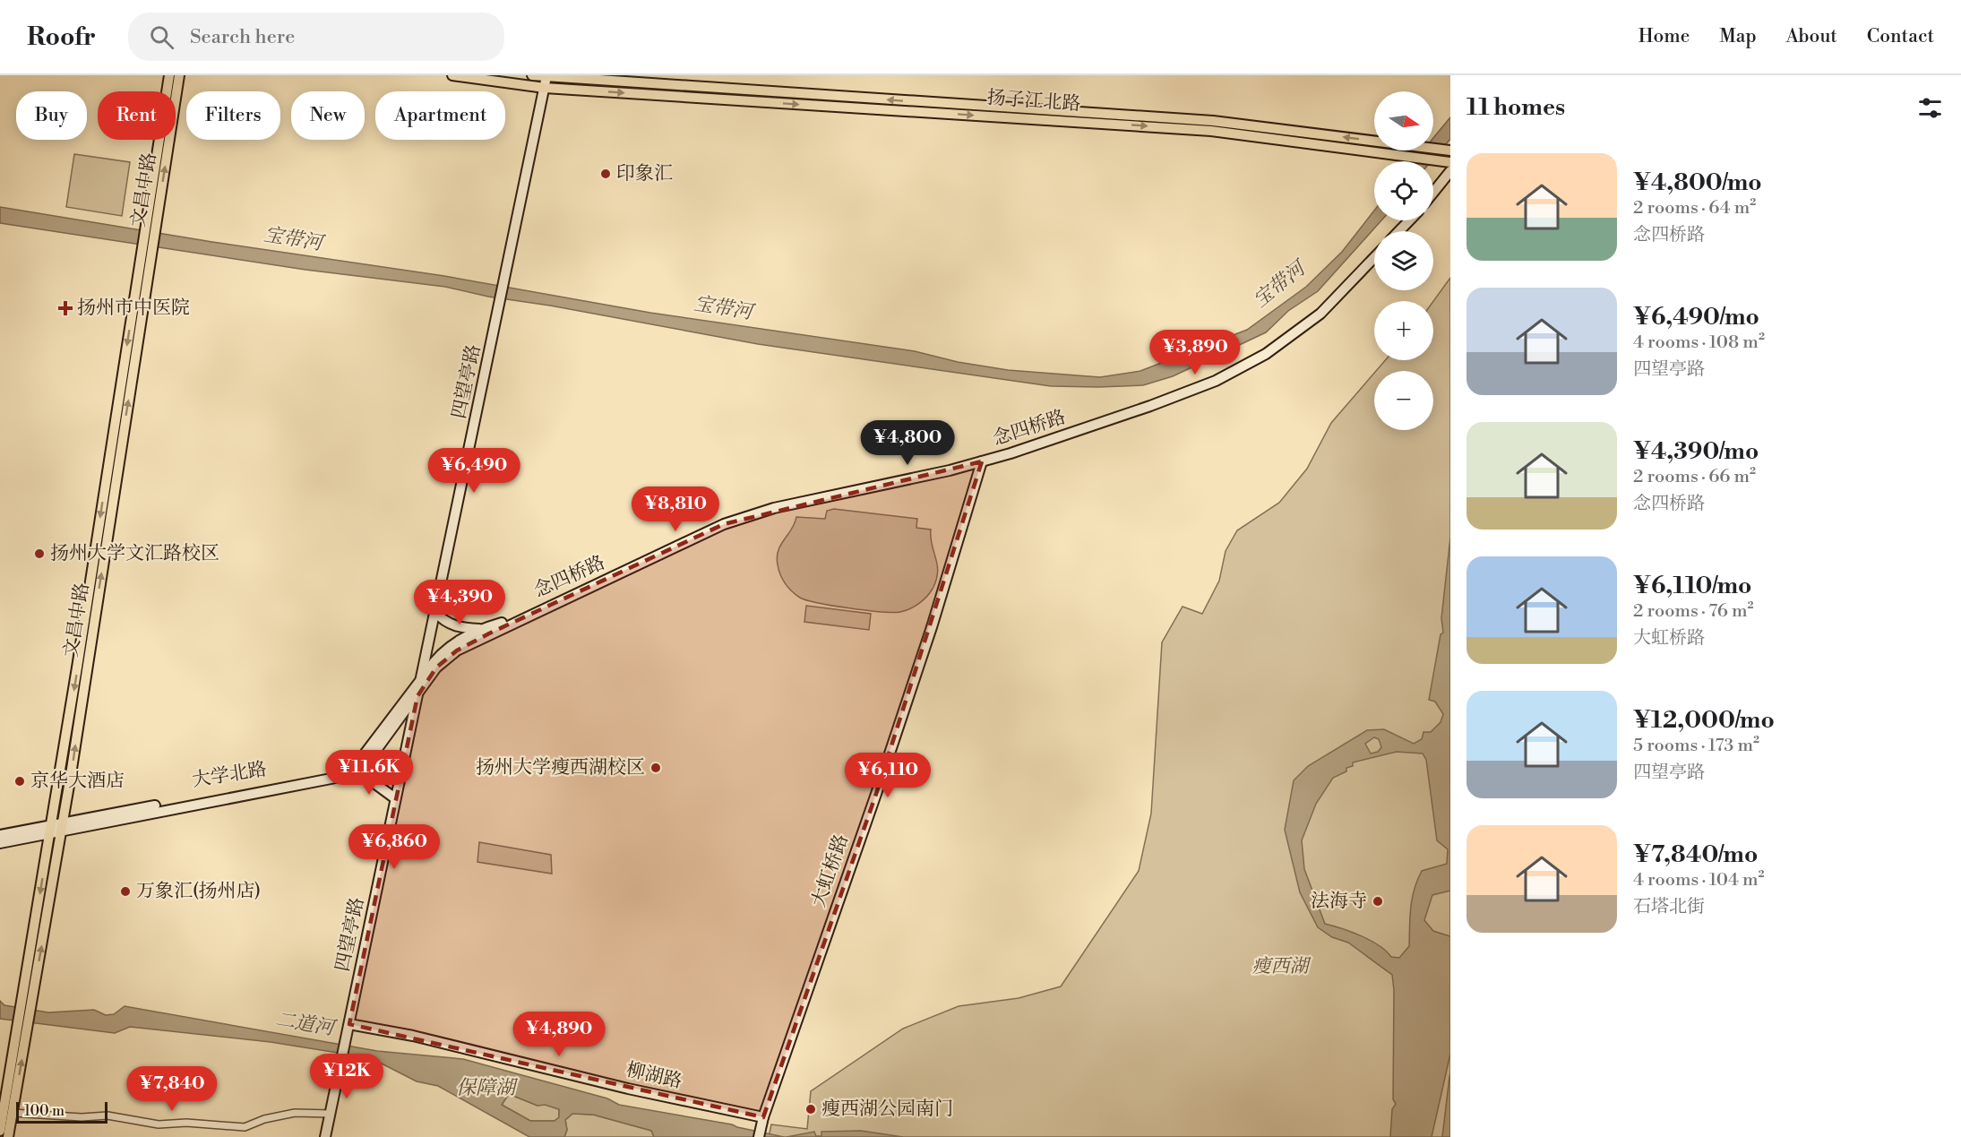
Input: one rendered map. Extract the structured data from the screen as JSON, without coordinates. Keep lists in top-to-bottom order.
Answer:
{
  "streets": {
    "main road": ["扬子江北路", "文昌中路"],
    "street": [
      "四望亭路",
      "念四桥路",
      "大学北路",
      "大虹桥路",
      "柳湖路"
    ]
  },
  "crossings": [
    ["扬子江北路", "四望亭路"],
    ["文昌中路", "大学北路"],
    ["四望亭路", "念四桥路"],
    ["四望亭路", "大学北路"],
    ["四望亭路", "柳湖路"],
    ["念四桥路", "大学北路"],
    ["念四桥路", "大虹桥路"],
    ["大虹桥路", "柳湖路"]
  ],
  "water": ["宝带河", "二道河", "保障湖"],
  "parks": ["瘦西湖"],
  "places": {
    "other": [
      "印象汇",
      "扬州大学文汇路校区",
      "扬州大学瘦西湖校区",
      "京华大酒店",
      "万象汇(扬州店)",
      "法海寺",
      "瘦西湖公园南门"
    ],
    "health": ["扬州市中医院"]
  },
  "scale_bar": "100 m",
  "north": "right",
  "page": {
    "header": "Roofr",
    "search": "Search here",
    "nav": [
      "Home",
      "Map",
      "About",
      "Contact"
    ],
    "heading": "11 homes",
    "map_buttons": ["+", "−"],
    "chip": [
      "Buy",
      "Rent",
      "Filters",
      "New",
      "Apartment"
    ],
    "list": [
      {
        "name": "¥4,800/mo",
        "note": "2 rooms · 64 m² · 念四桥路"
      },
      {
        "name": "¥6,490/mo",
        "note": "4 rooms · 108 m² · 四望亭路"
      },
      {
        "name": "¥4,390/mo",
        "note": "2 rooms · 66 m² · 念四桥路"
      },
      {
        "name": "¥6,110/mo",
        "note": "2 rooms · 76 m² · 大虹桥路"
      },
      {
        "name": "¥12,000/mo",
        "note": "5 rooms · 173 m² · 四望亭路"
      },
      {
        "name": "¥7,840/mo",
        "note": "4 rooms · 104 m² · 石塔北街"
      }
    ],
    "price": [
      "¥3,890",
      "¥4,800",
      "¥6,490",
      "¥8,810",
      "¥4,390",
      "¥11.6K",
      "¥6,110",
      "¥6,860",
      "¥4,890",
      "¥12K",
      "¥7,840"
    ],
    "scale": "100 m"
  }
}
